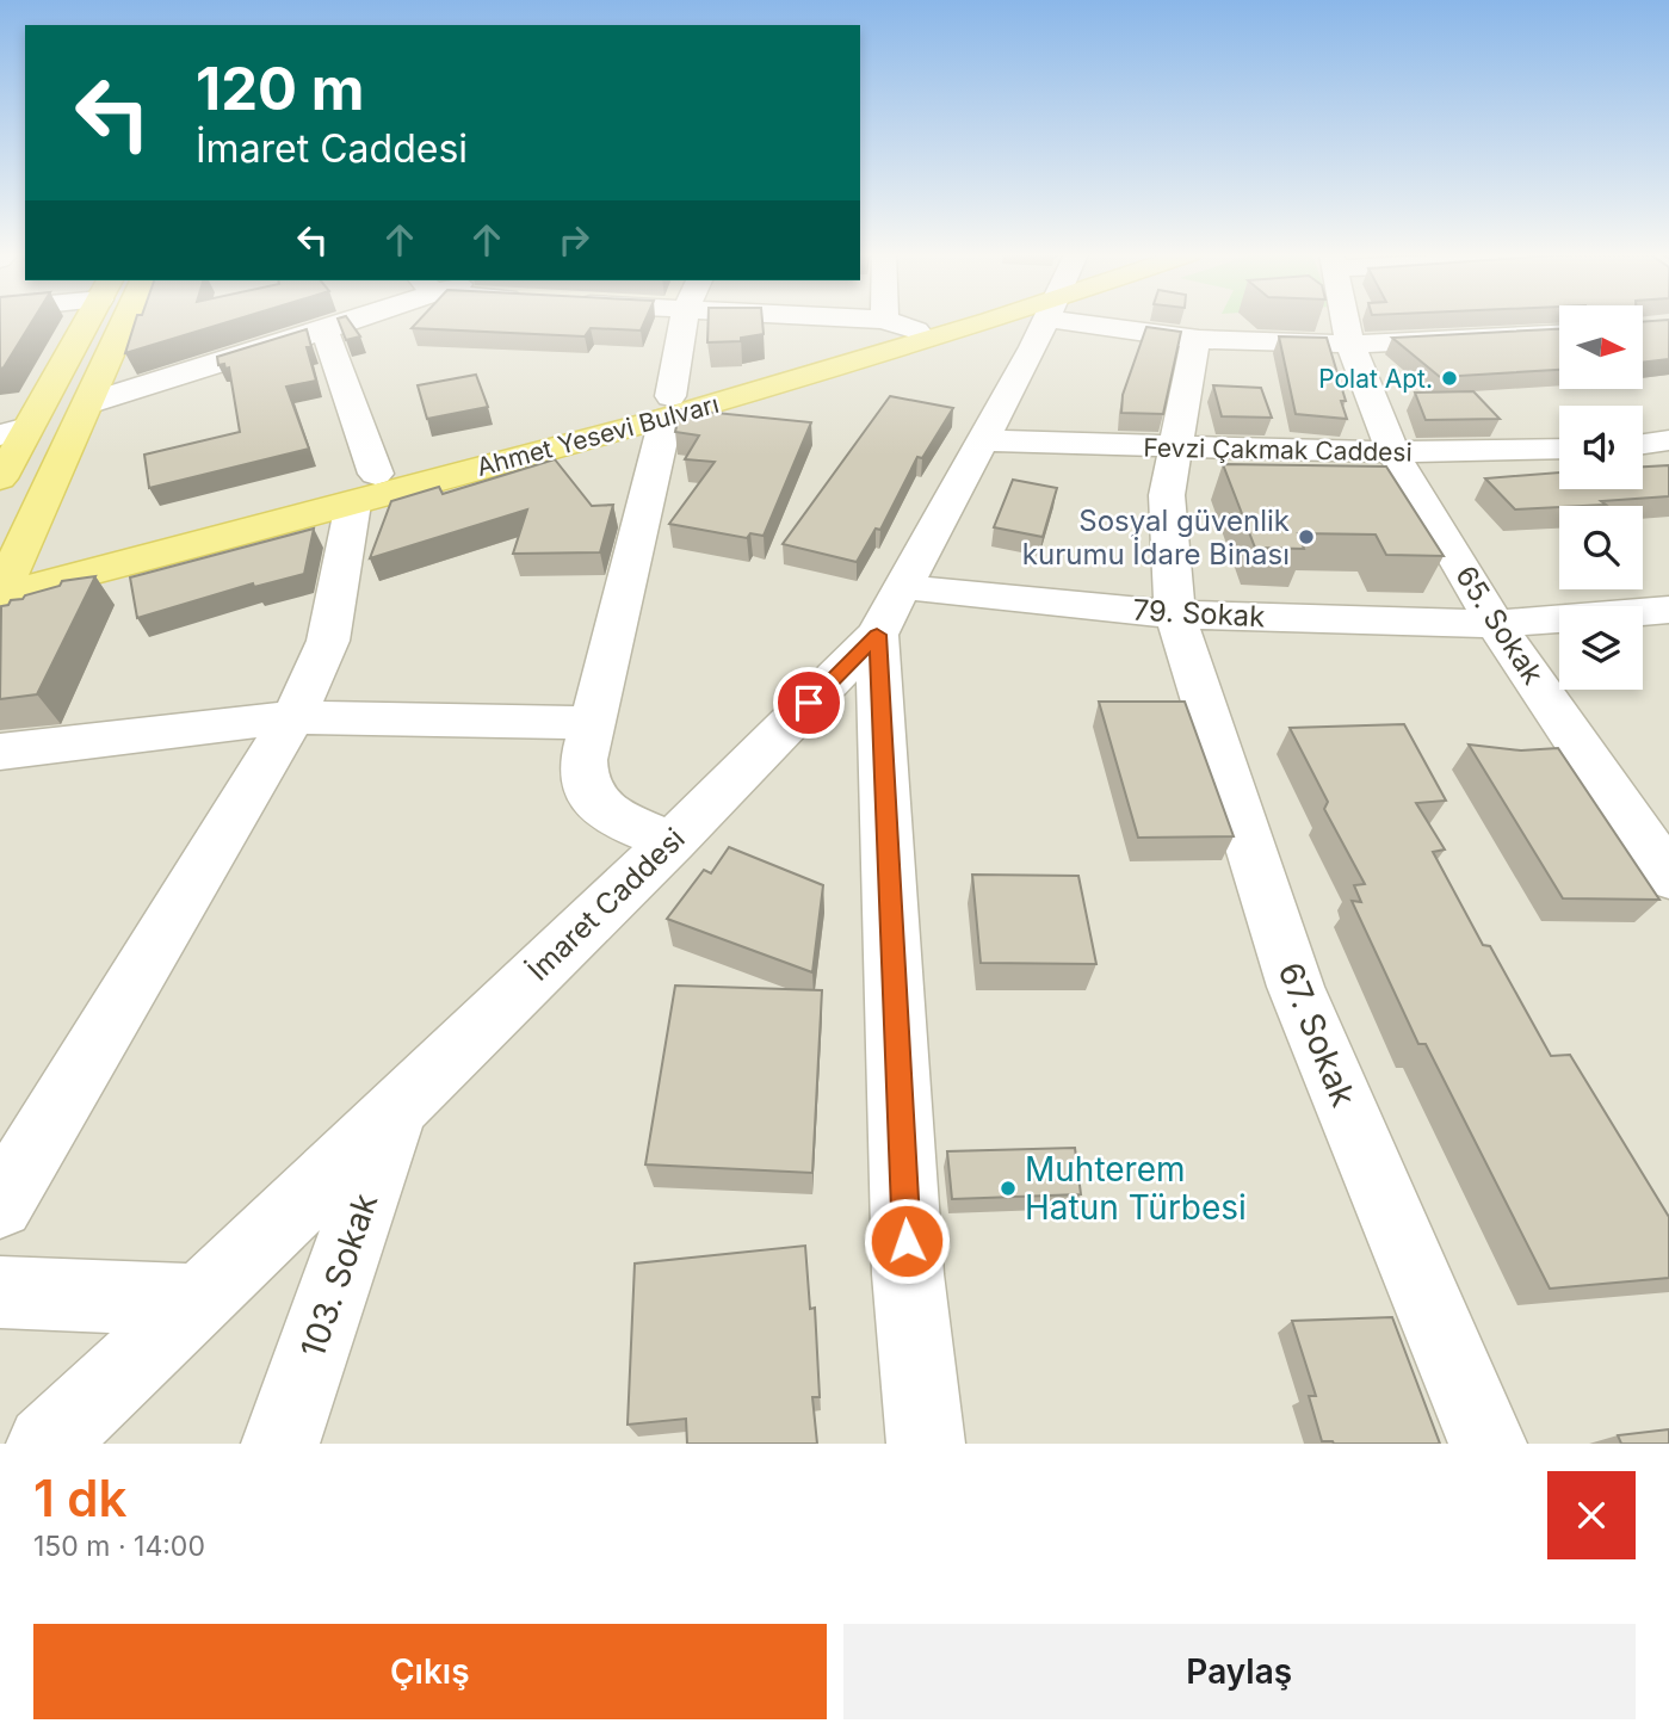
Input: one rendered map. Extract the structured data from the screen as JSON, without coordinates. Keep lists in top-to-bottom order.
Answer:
{
  "streets": {
    "main road": ["Ahmet Yesevi Bulvarı"],
    "street": [
      "Fevzi Çakmak Caddesi",
      "79. Sokak",
      "65. Sokak",
      "İmaret Caddesi",
      "67. Sokak",
      "103. Sokak"
    ]
  },
  "crossings": [
    ["Fevzi Çakmak Caddesi", "65. Sokak"],
    ["Fevzi Çakmak Caddesi", "İmaret Caddesi"],
    ["Fevzi Çakmak Caddesi", "67. Sokak"],
    ["79. Sokak", "65. Sokak"],
    ["79. Sokak", "İmaret Caddesi"],
    ["79. Sokak", "67. Sokak"],
    ["İmaret Caddesi", "103. Sokak"]
  ],
  "places": ["Polat Apt.", "Sosyal güvenlik kurumu İdare Binası", "Muhterem Hatun Türbesi"],
  "north": "right",
  "page": {
    "turn": ["120 m", "İmaret Caddesi"],
    "heading": ["1 dk", "150 m · 14:00"],
    "buttons": ["Çıkış", "Paylaş"]
  }
}
